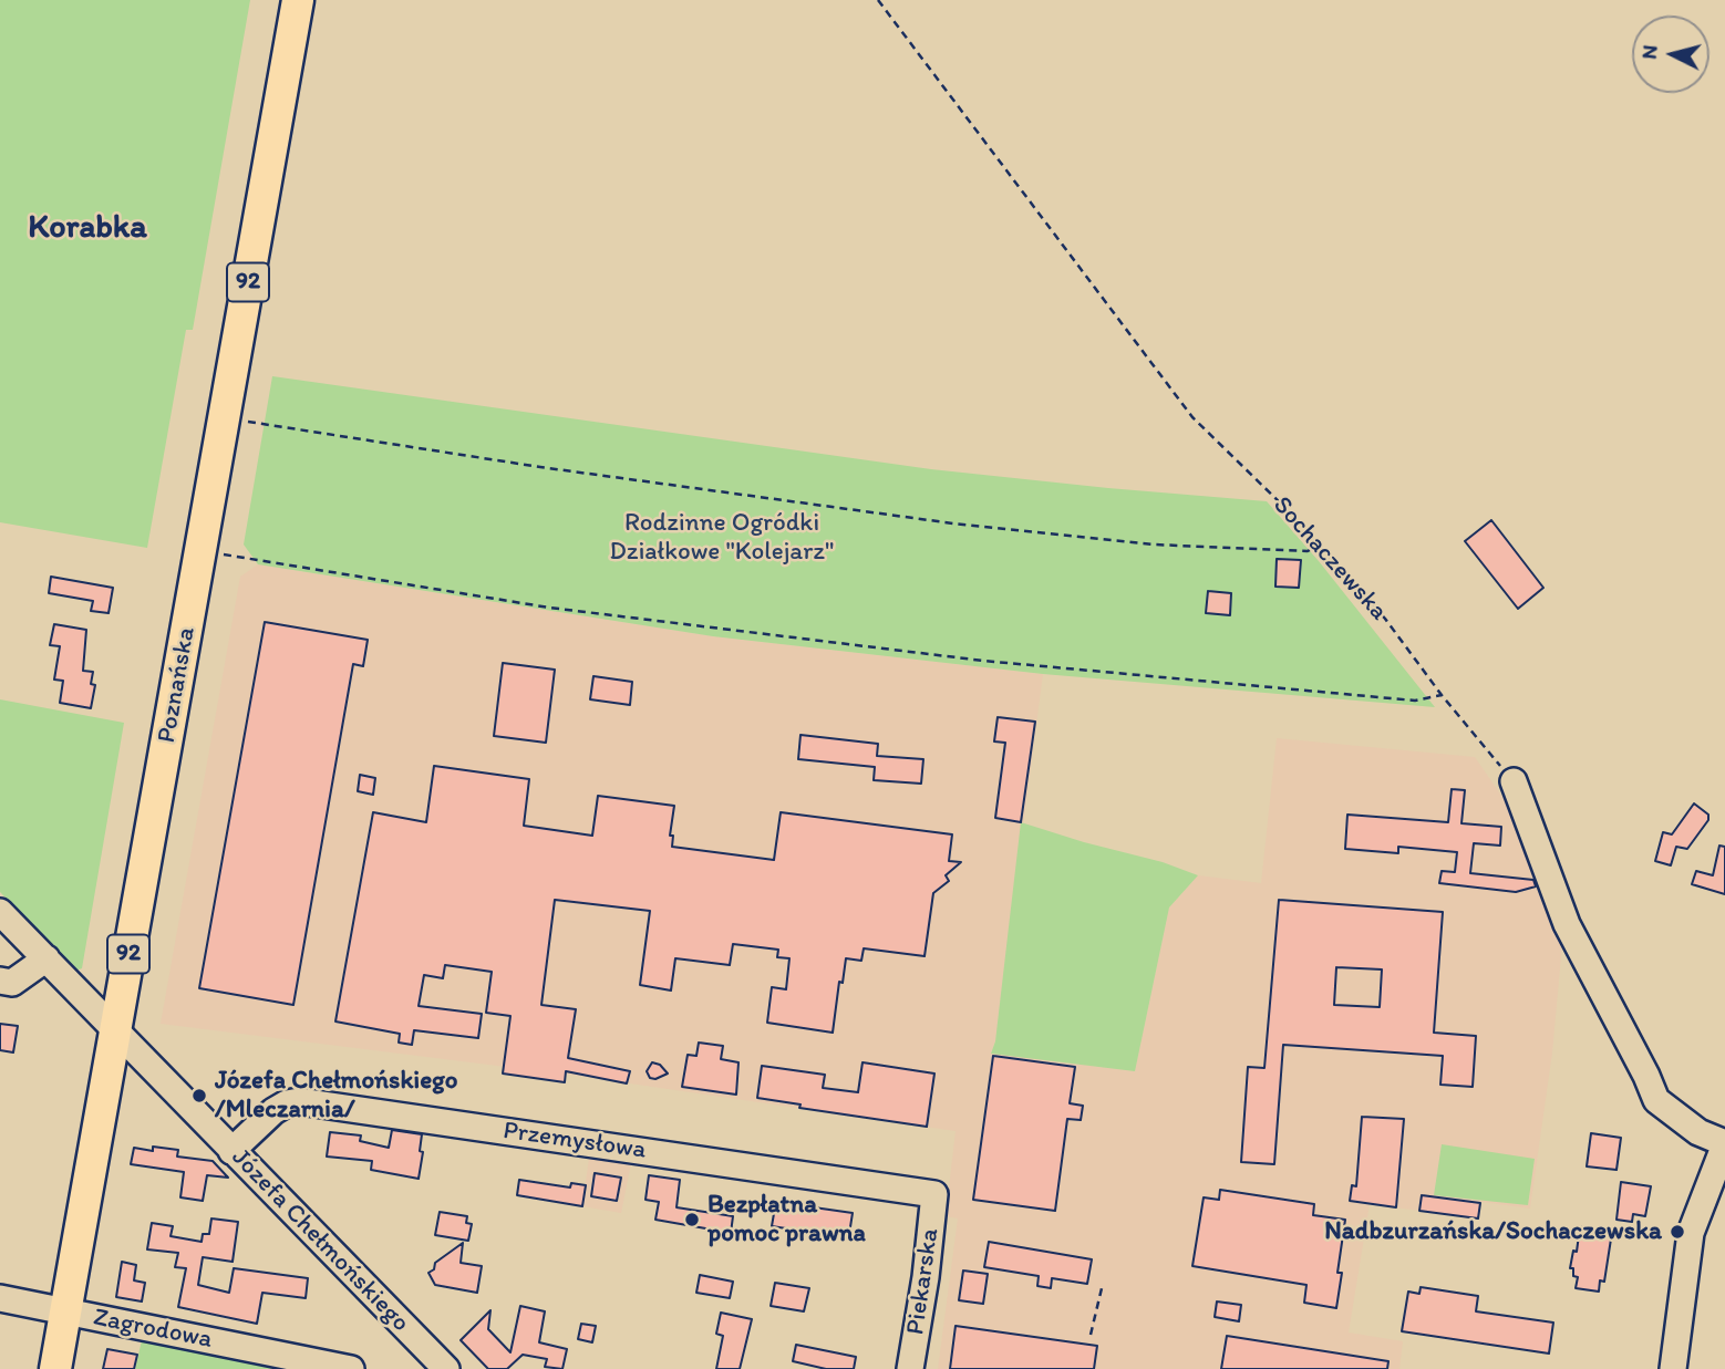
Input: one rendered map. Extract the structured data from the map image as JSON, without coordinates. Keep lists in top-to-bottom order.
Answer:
{
  "streets": {
    "main road": ["92", "Poznańska"],
    "street": [
      "Przemysłowa",
      "Józefa Chełmońskiego",
      "Piekarska",
      "Zagrodowa"
    ],
    "path": ["Sochaczewska"]
  },
  "crossings": [
    ["Poznańska", "Józefa Chełmońskiego"],
    ["Poznańska", "Zagrodowa"],
    ["Przemysłowa", "Józefa Chełmońskiego"],
    ["Przemysłowa", "Piekarska"]
  ],
  "districts": ["Korabka"],
  "parks": ["Rodzinne Ogródki Działkowe \"Kolejarz\""],
  "places": ["Józefa Chełmońskiego /Mleczarnia/", "Bezpłatna pomoc prawna", "Nadbzurzańska/Sochaczewska"],
  "north": "left"
}
